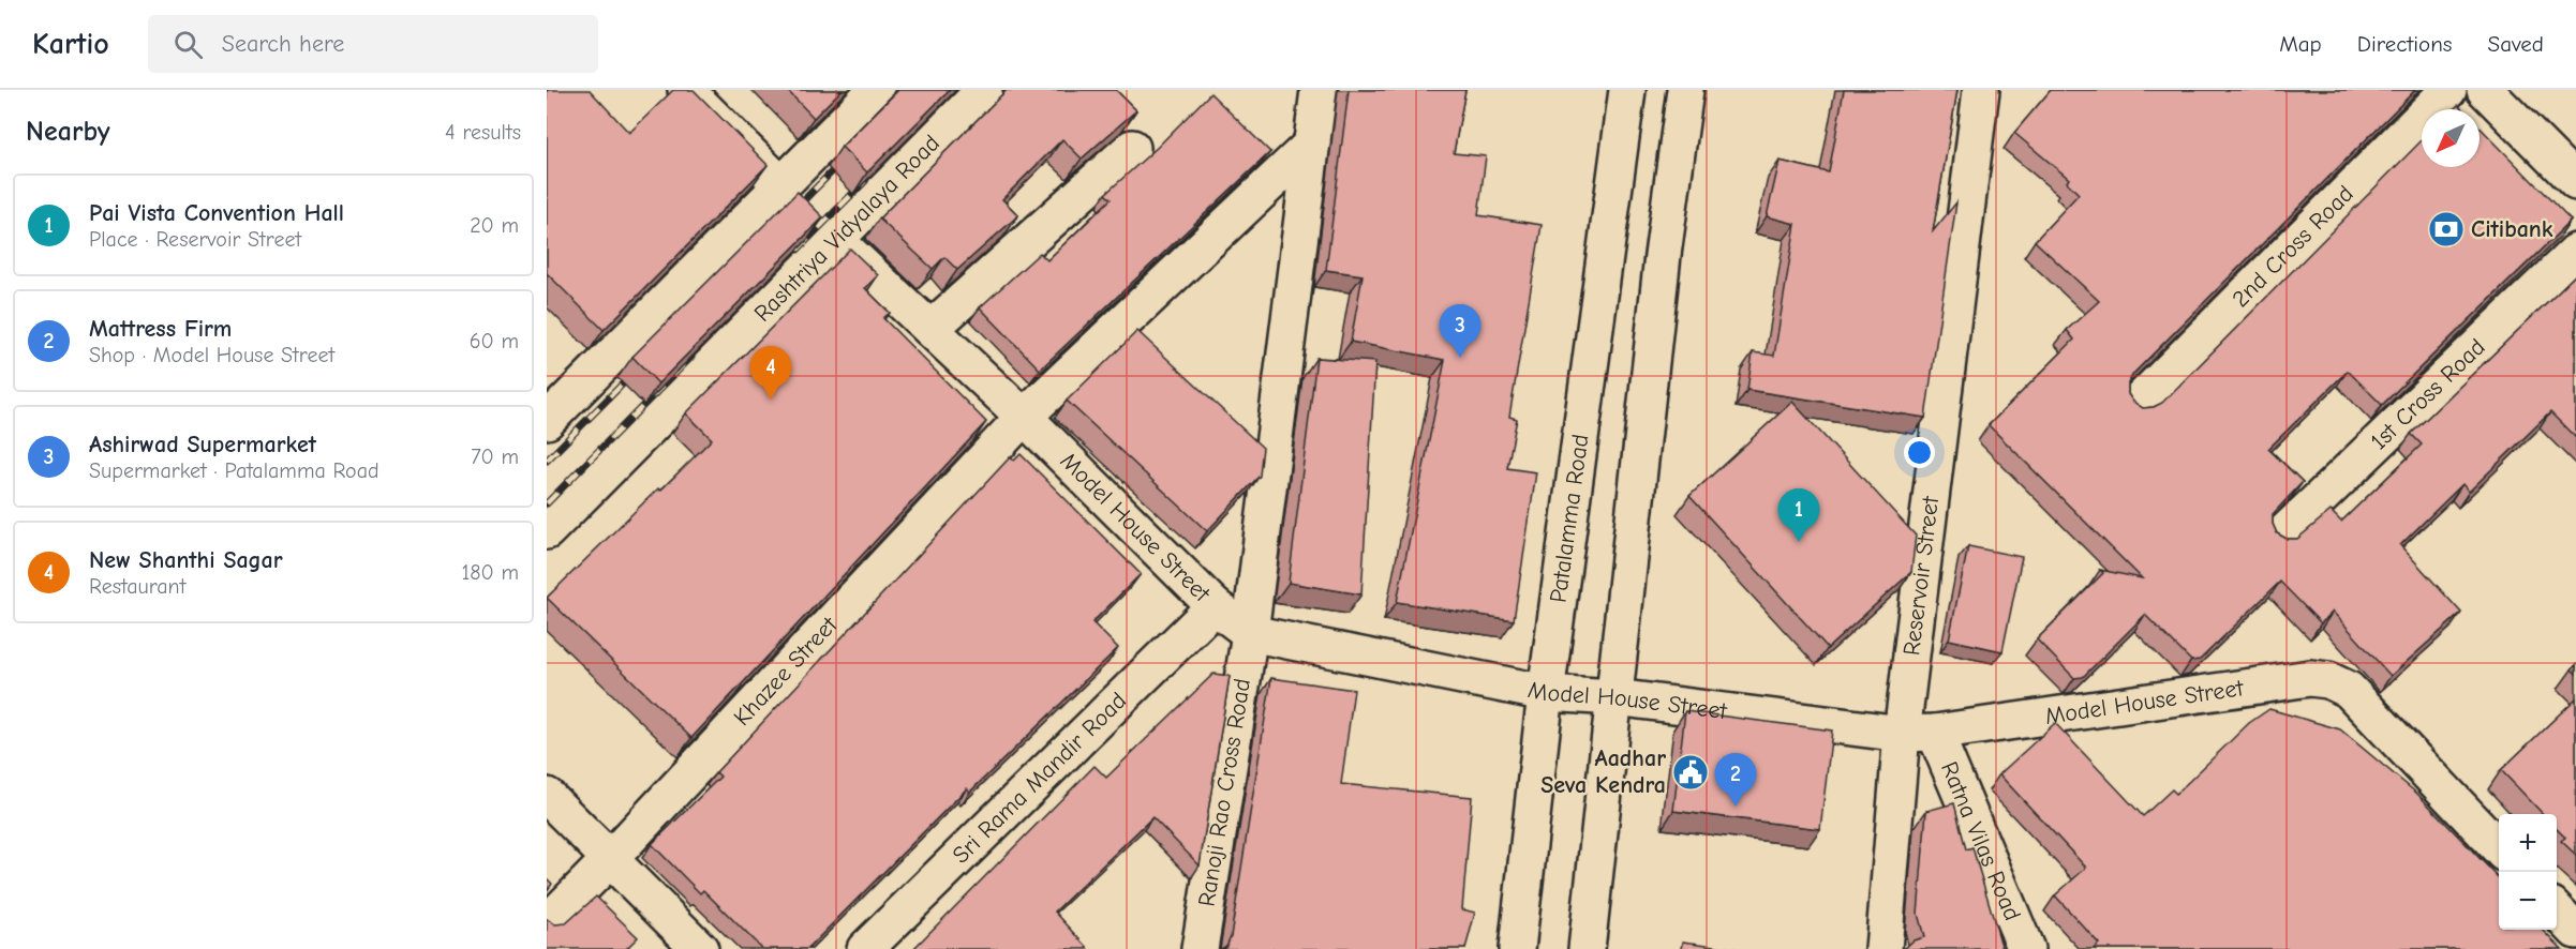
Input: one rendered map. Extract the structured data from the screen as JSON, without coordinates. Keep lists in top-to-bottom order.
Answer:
{
  "streets": {
    "street": [
      "Rashtriya Vidyalaya Road",
      "2nd Cross Road",
      "1st Cross Road",
      "Patalamma Road",
      "Model House Street",
      "Reservoir Street",
      "Khazee Street",
      "Sri Rama Mandir Road",
      "Ranoji Rao Cross Road",
      "Ratna Vilas Road"
    ]
  },
  "crossings": [
    ["Rashtriya Vidyalaya Road", "Model House Street"],
    ["Patalamma Road", "Model House Street"],
    ["Model House Street", "Reservoir Street"],
    ["Model House Street", "Khazee Street"],
    ["Model House Street", "Sri Rama Mandir Road"],
    ["Model House Street", "Ranoji Rao Cross Road"],
    ["Model House Street", "Ratna Vilas Road"],
    ["Reservoir Street", "Ratna Vilas Road"],
    ["Khazee Street", "Ranoji Rao Cross Road"]
  ],
  "places": {
    "bank": ["Citibank"],
    "public building": ["Aadhar Seva Kendra"]
  },
  "north": "bottom left",
  "page": {
    "header": "Kartio",
    "search": "Search here",
    "nav": ["Map", "Directions", "Saved"],
    "heading": ["Nearby", "4 results"],
    "list": [
      {
        "mark": "1",
        "name": "Pai Vista Convention Hall",
        "note": "Place · Reservoir Street",
        "value": "20 m"
      },
      {
        "mark": "2",
        "name": "Mattress Firm",
        "note": "Shop · Model House Street",
        "value": "60 m"
      },
      {
        "mark": "3",
        "name": "Ashirwad Supermarket",
        "note": "Supermarket · Patalamma Road",
        "value": "70 m"
      },
      {
        "mark": "4",
        "name": "New Shanthi Sagar",
        "note": "Restaurant",
        "value": "180 m"
      }
    ],
    "pins": [
      "3",
      "4",
      "1",
      "2"
    ],
    "map_buttons": ["+", "−"]
  }
}
